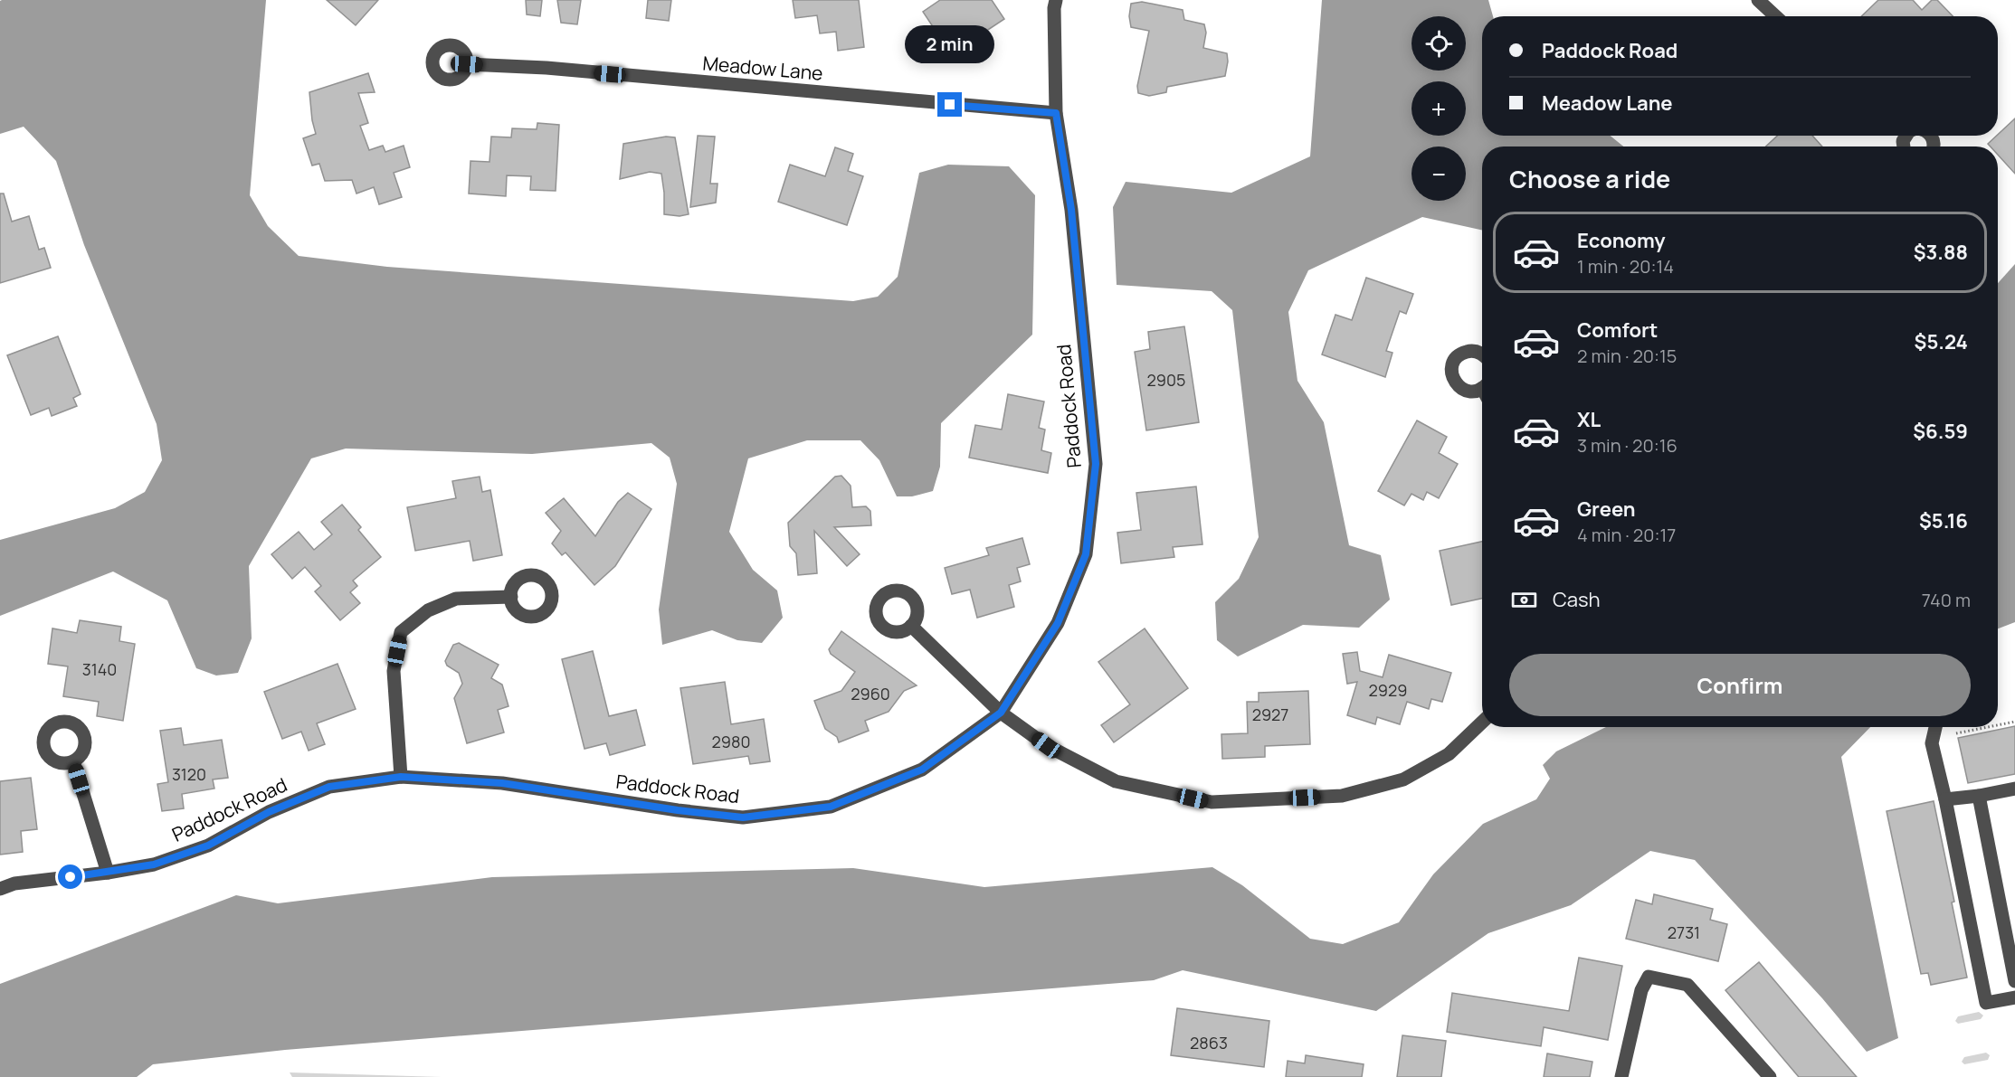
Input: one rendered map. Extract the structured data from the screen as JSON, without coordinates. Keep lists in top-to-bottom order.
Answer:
{
  "streets": {
    "street": ["Meadow Lane", "Paddock Road"]
  },
  "crossings": [
    ["Meadow Lane", "Paddock Road"]
  ],
  "house_numbers": [
    "2905",
    "3140",
    "2929",
    "2960",
    "2927",
    "2980",
    "3120",
    "2731",
    "2863"
  ],
  "page": {
    "map_buttons": ["+", "−"],
    "banner": ["Paddock Road", "Meadow Lane"],
    "bubble": "2 min",
    "heading": "Choose a ride",
    "list": [
      {
        "name": "Economy",
        "note": "1 min · 20:14",
        "value": "$3.88"
      },
      {
        "name": "Comfort",
        "note": "2 min · 20:15",
        "value": "$5.24"
      },
      {
        "name": "XL",
        "note": "3 min · 20:16",
        "value": "$6.59"
      },
      {
        "name": "Green",
        "note": "4 min · 20:17",
        "value": "$5.16"
      }
    ],
    "pay": ["Cash", "740 m"],
    "buttons": "Confirm"
  }
}
